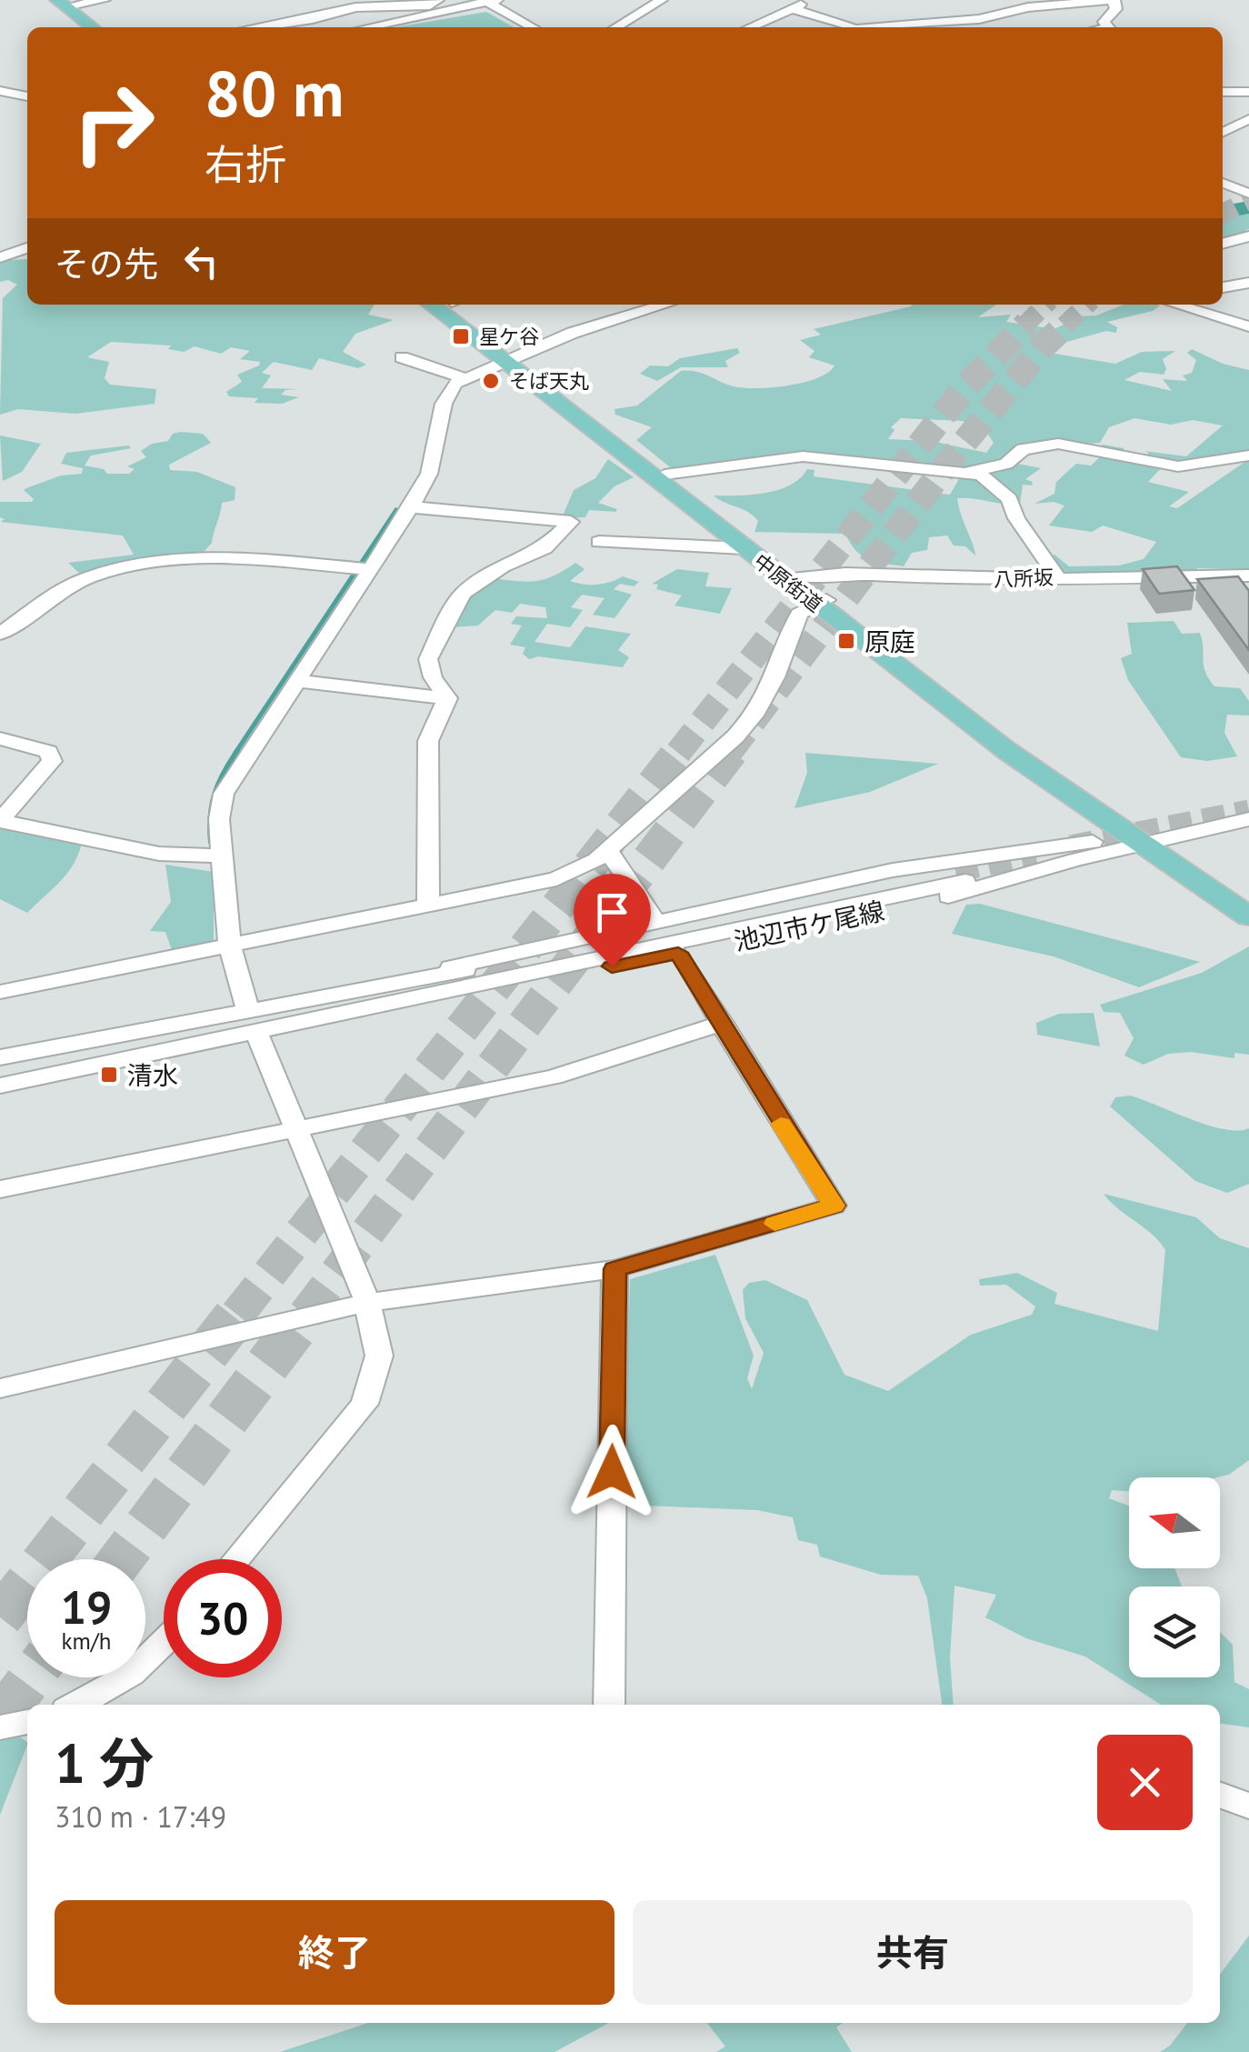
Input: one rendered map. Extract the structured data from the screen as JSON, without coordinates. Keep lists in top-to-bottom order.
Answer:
{
  "streets": {
    "main road": ["中原街道"],
    "street": ["八所坂", "池辺市ケ尾線"]
  },
  "crossings": [
    ["八所坂", "中原街道"],
    ["中原街道", "池辺市ケ尾線"]
  ],
  "places": {
    "transit": ["星ケ谷", "原庭", "清水"],
    "other": ["そば天丸"]
  },
  "north": "left",
  "page": {
    "turn": ["80 m", "右折"],
    "then": "その先",
    "speed": "19 km/h",
    "limit": "30",
    "heading": ["1 分", "310 m · 17:49"],
    "buttons": ["終了", "共有"]
  }
}
